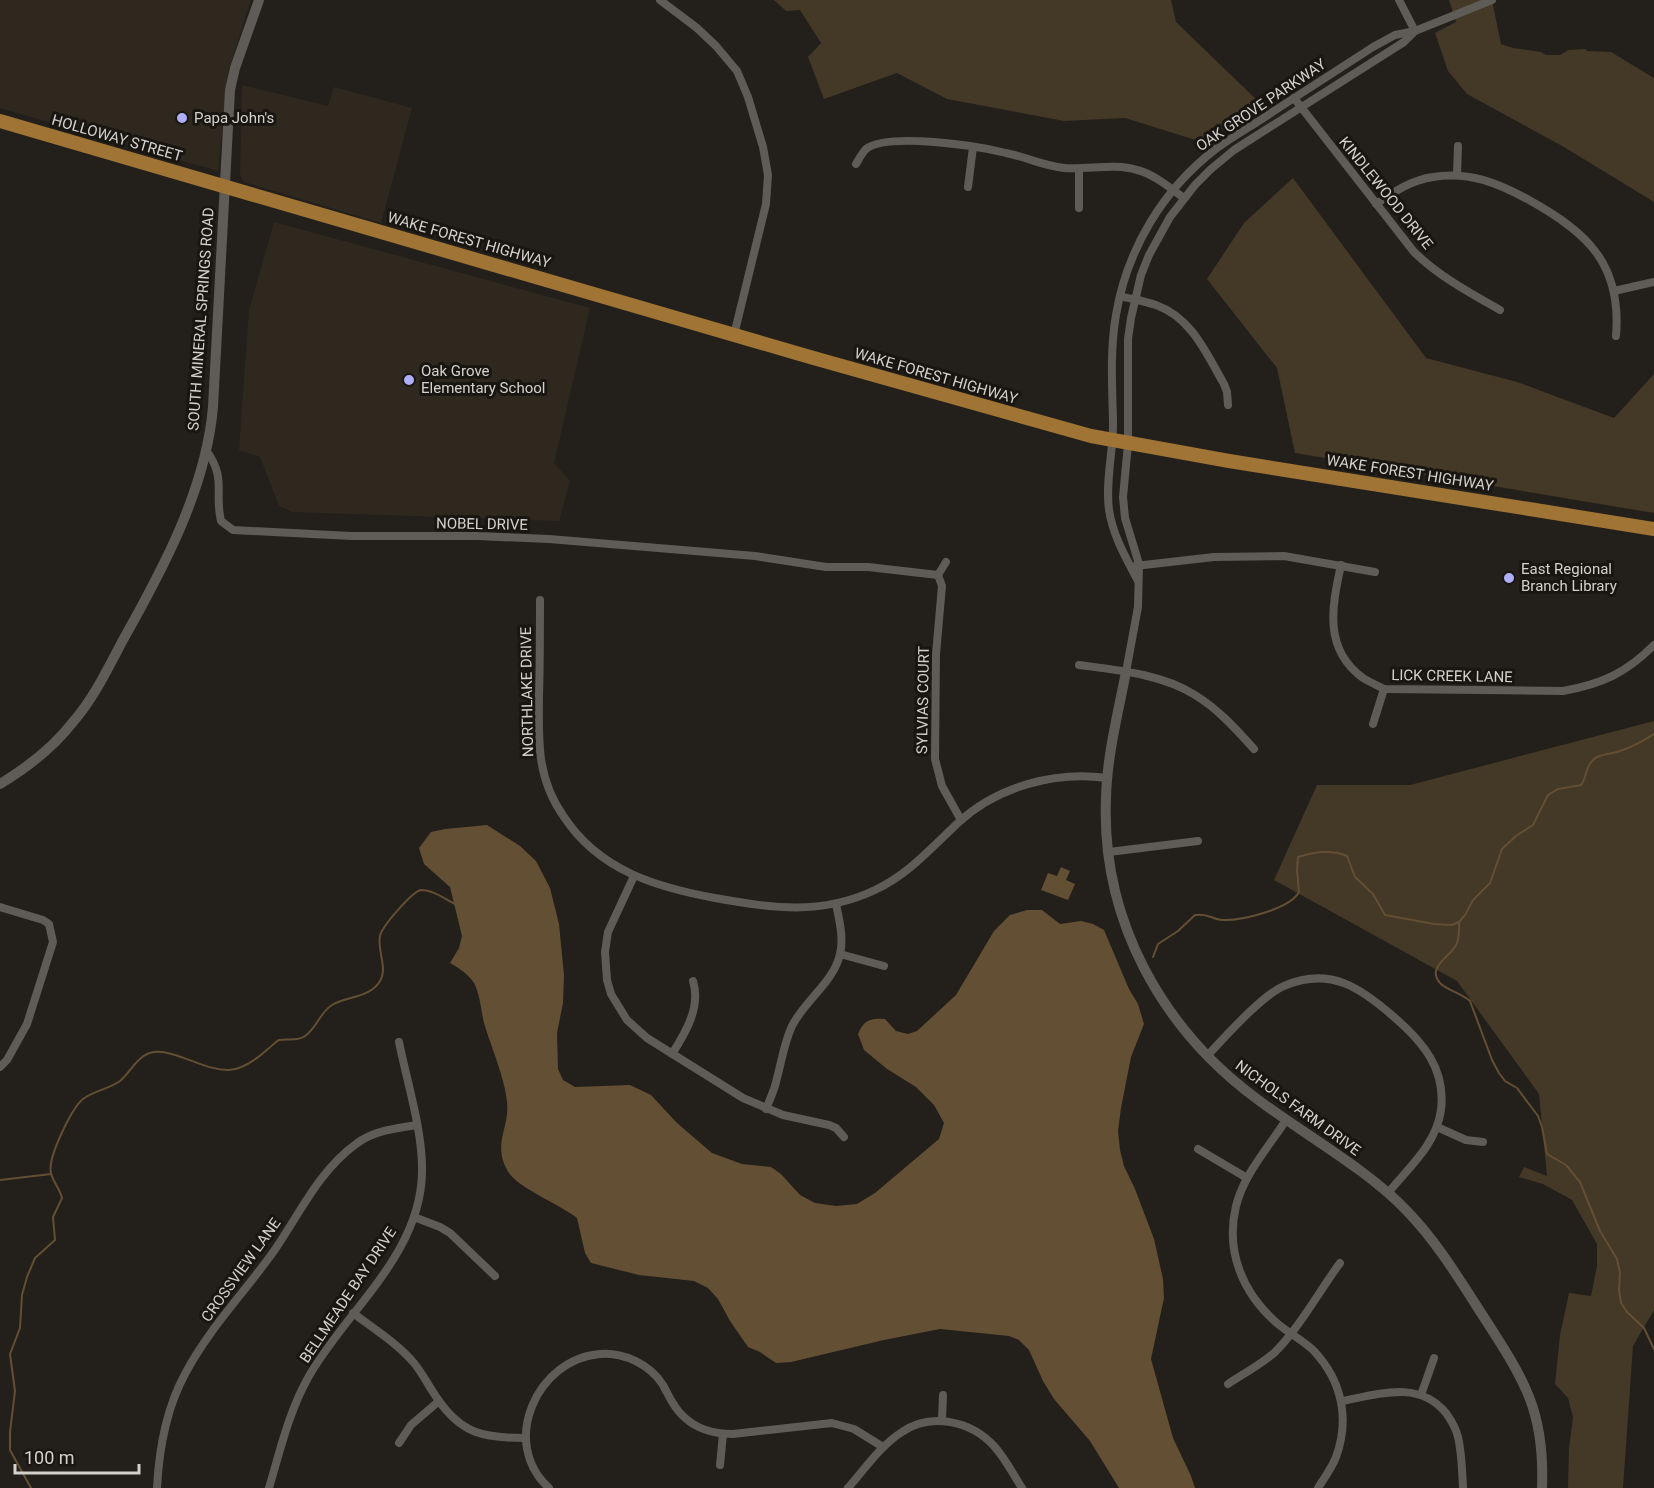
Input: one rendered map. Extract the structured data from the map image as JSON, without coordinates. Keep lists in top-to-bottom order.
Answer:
{
  "streets": {
    "highway": ["HOLLOWAY STREET", "WAKE FOREST HIGHWAY"],
    "street": [
      "OAK GROVE PARKWAY",
      "KINDLEWOOD DRIVE",
      "SOUTH MINERAL SPRINGS ROAD",
      "NOBEL DRIVE",
      "LICK CREEK LANE",
      "NORTHLAKE DRIVE",
      "SYLVIAS COURT",
      "NICHOLS FARM DRIVE",
      "CROSSVIEW LANE",
      "BELLMEADE BAY DRIVE"
    ]
  },
  "crossings": [
    ["OAK GROVE PARKWAY", "KINDLEWOOD DRIVE"],
    ["OAK GROVE PARKWAY", "WAKE FOREST HIGHWAY"],
    ["OAK GROVE PARKWAY", "NICHOLS FARM DRIVE"],
    ["HOLLOWAY STREET", "WAKE FOREST HIGHWAY"],
    ["HOLLOWAY STREET", "SOUTH MINERAL SPRINGS ROAD"],
    ["WAKE FOREST HIGHWAY", "SOUTH MINERAL SPRINGS ROAD"],
    ["WAKE FOREST HIGHWAY", "NICHOLS FARM DRIVE"],
    ["SOUTH MINERAL SPRINGS ROAD", "NOBEL DRIVE"],
    ["NOBEL DRIVE", "SYLVIAS COURT"],
    ["NORTHLAKE DRIVE", "SYLVIAS COURT"],
    ["NORTHLAKE DRIVE", "NICHOLS FARM DRIVE"],
    ["CROSSVIEW LANE", "BELLMEADE BAY DRIVE"]
  ],
  "places": ["Papa John's", "Oak Grove Elementary School", "East Regional Branch Library"],
  "scale_bar": "100 m"
}
